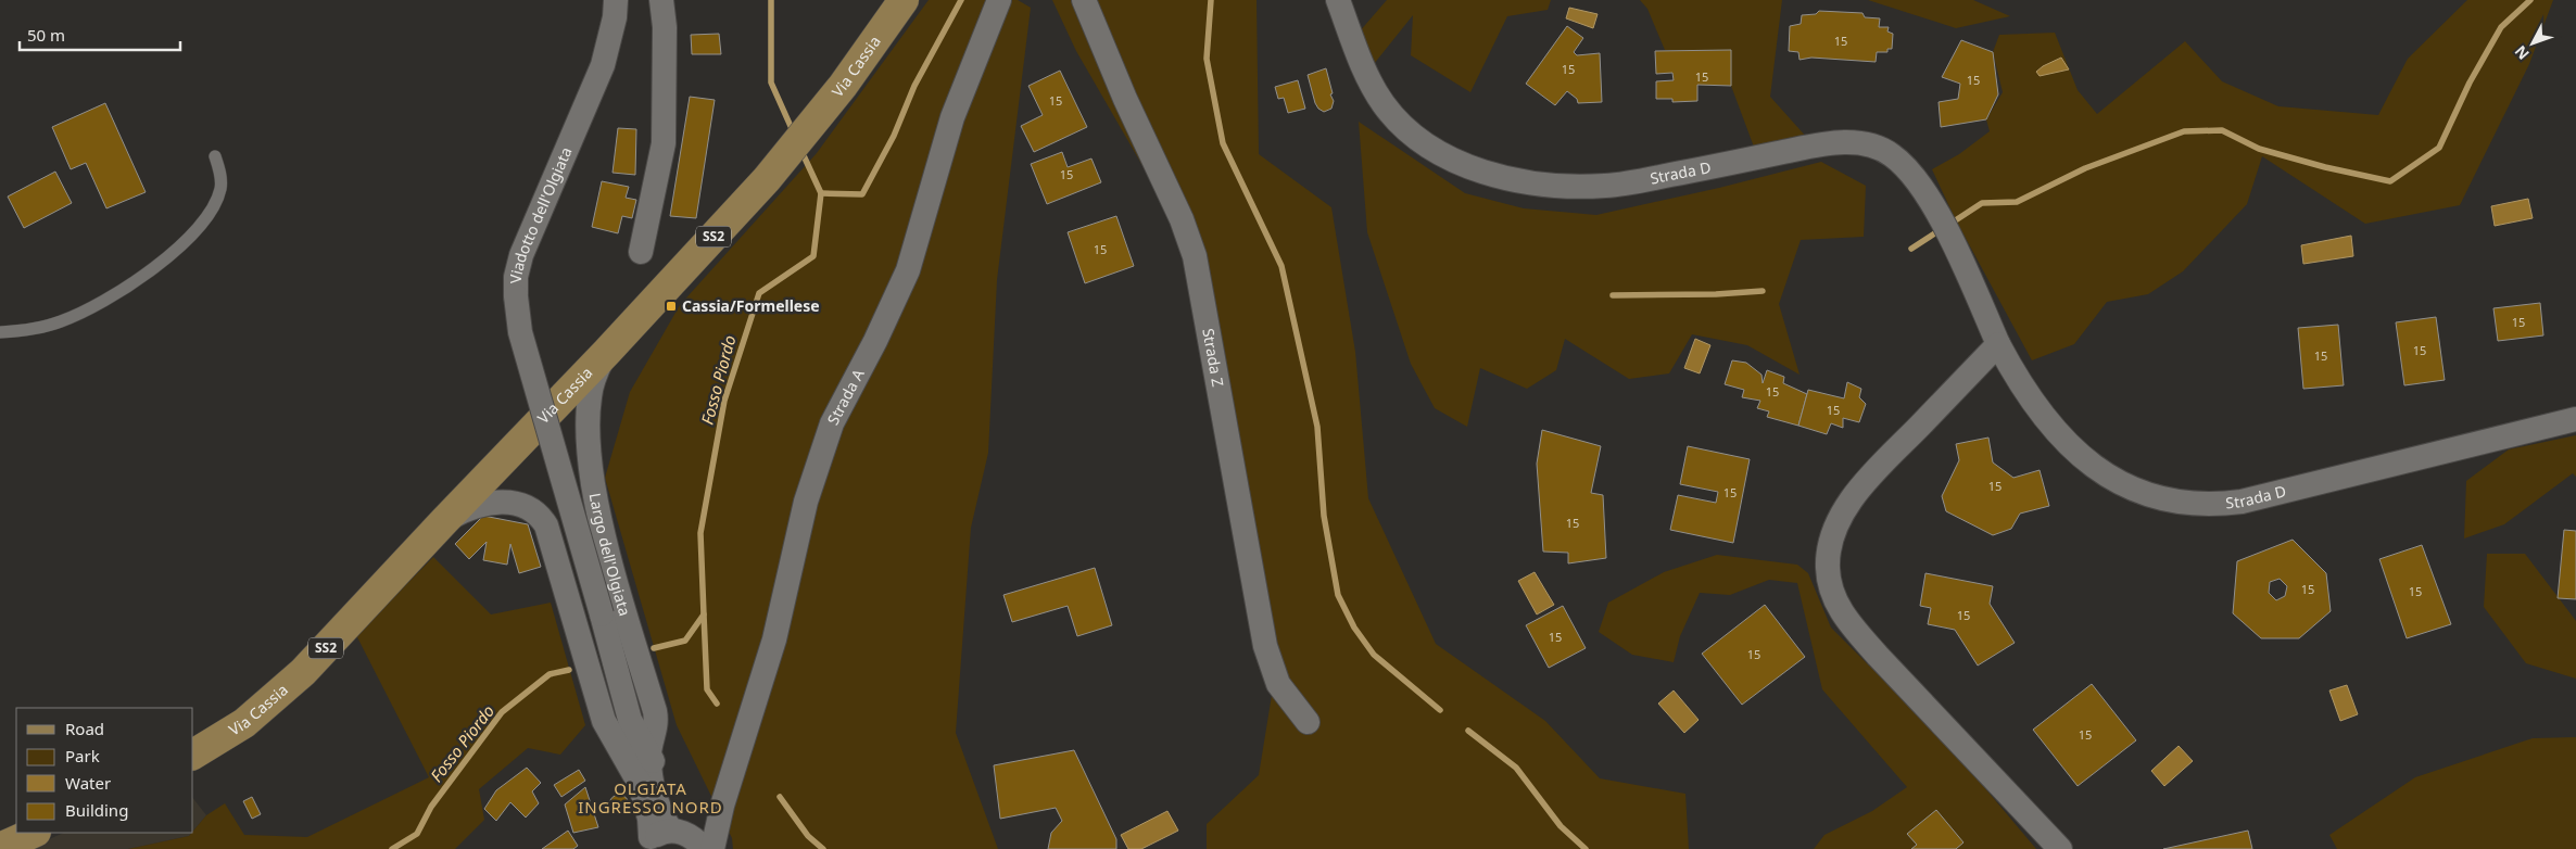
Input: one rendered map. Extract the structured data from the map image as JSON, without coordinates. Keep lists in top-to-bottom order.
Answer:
{
  "streets": {
    "main road": ["Via Cassia", "SS2"],
    "street": [
      "Strada D",
      "Viadotto dell'Olgiata",
      "Strada Z",
      "Strada A",
      "Largo dell'Olgiata"
    ]
  },
  "crossings": [
    ["Via Cassia", "Largo dell'Olgiata"],
    ["Viadotto dell'Olgiata", "Largo dell'Olgiata"]
  ],
  "districts": ["OLGIATA INGRESSO NORD"],
  "water": ["Fosso Piordo"],
  "places": {
    "transit": ["Cassia/Formellese"]
  },
  "house_numbers": [
    "15",
    "15",
    "15",
    "15",
    "15",
    "15",
    "15",
    "15",
    "15",
    "15",
    "15",
    "15",
    "15",
    "15",
    "15",
    "15",
    "15",
    "15",
    "15",
    "15",
    "15"
  ],
  "legend": [
    "Road",
    "Park",
    "Water",
    "Building"
  ],
  "scale_bar": "50 m",
  "north": "bottom left"
}
